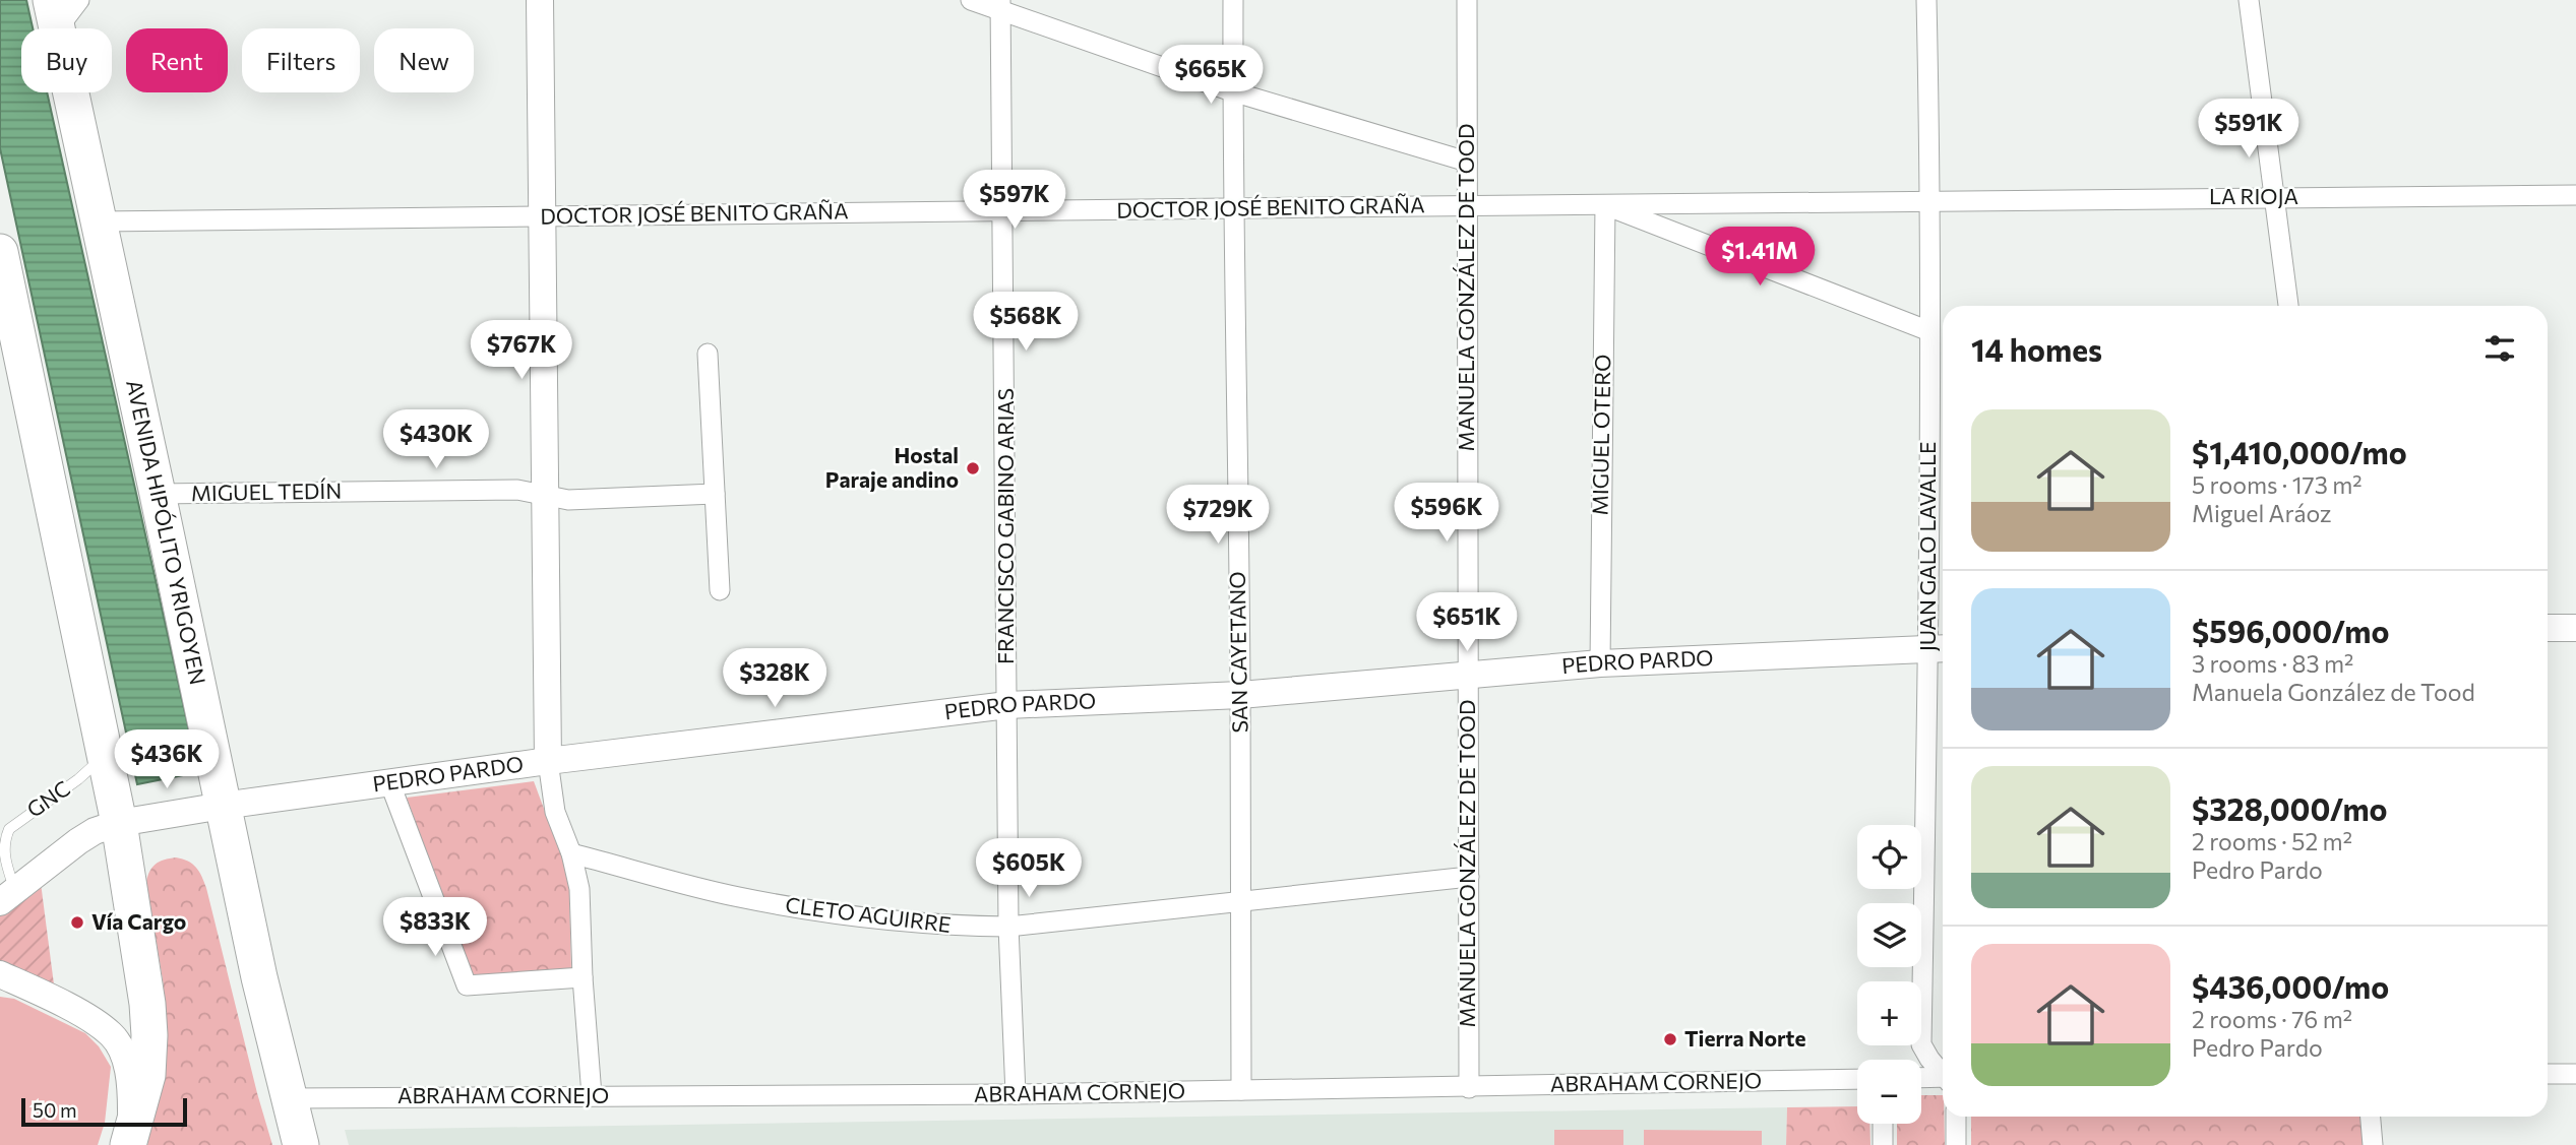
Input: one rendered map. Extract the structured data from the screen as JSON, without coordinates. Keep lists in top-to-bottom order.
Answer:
{
  "streets": {
    "highway": ["AVENIDA HIPÓLITO YRIGOYEN"],
    "street": [
      "LA RIOJA",
      "DOCTOR JOSÉ BENITO GRAÑA",
      "MANUELA GONZÁLEZ DE TOOD",
      "MIGUEL OTERO",
      "MIGUEL TEDÍN",
      "FRANCISCO GABINO ARIAS",
      "JUAN GALO LAVALLE",
      "SAN CAYETANO",
      "PEDRO PARDO",
      "CLETO AGUIRRE",
      "ABRAHAM CORNEJO"
    ],
    "lane": ["GNC"]
  },
  "crossings": [
    ["LA RIOJA", "DOCTOR JOSÉ BENITO GRAÑA"],
    ["LA RIOJA", "JUAN GALO LAVALLE"],
    ["DOCTOR JOSÉ BENITO GRAÑA", "MANUELA GONZÁLEZ DE TOOD"],
    ["DOCTOR JOSÉ BENITO GRAÑA", "MIGUEL OTERO"],
    ["DOCTOR JOSÉ BENITO GRAÑA", "FRANCISCO GABINO ARIAS"],
    ["DOCTOR JOSÉ BENITO GRAÑA", "AVENIDA HIPÓLITO YRIGOYEN"],
    ["DOCTOR JOSÉ BENITO GRAÑA", "JUAN GALO LAVALLE"],
    ["DOCTOR JOSÉ BENITO GRAÑA", "SAN CAYETANO"],
    ["MANUELA GONZÁLEZ DE TOOD", "PEDRO PARDO"],
    ["MANUELA GONZÁLEZ DE TOOD", "CLETO AGUIRRE"],
    ["MANUELA GONZÁLEZ DE TOOD", "ABRAHAM CORNEJO"],
    ["MIGUEL OTERO", "PEDRO PARDO"],
    ["MIGUEL TEDÍN", "AVENIDA HIPÓLITO YRIGOYEN"],
    ["FRANCISCO GABINO ARIAS", "PEDRO PARDO"],
    ["FRANCISCO GABINO ARIAS", "CLETO AGUIRRE"],
    ["FRANCISCO GABINO ARIAS", "ABRAHAM CORNEJO"],
    ["AVENIDA HIPÓLITO YRIGOYEN", "PEDRO PARDO"],
    ["AVENIDA HIPÓLITO YRIGOYEN", "ABRAHAM CORNEJO"],
    ["JUAN GALO LAVALLE", "PEDRO PARDO"],
    ["SAN CAYETANO", "PEDRO PARDO"],
    ["SAN CAYETANO", "CLETO AGUIRRE"],
    ["SAN CAYETANO", "ABRAHAM CORNEJO"],
    ["PEDRO PARDO", "GNC"]
  ],
  "places": ["Hostal Paraje andino", "Vía Cargo", "Tierra Norte"],
  "scale_bar": "50 m",
  "page": {
    "chip": [
      "Buy",
      "Rent",
      "Filters",
      "New"
    ],
    "price": [
      "$665K",
      "$591K",
      "$597K",
      "$1.41M",
      "$568K",
      "$767K",
      "$430K",
      "$596K",
      "$729K",
      "$651K",
      "$328K",
      "$436K",
      "$605K",
      "$833K"
    ],
    "heading": "14 homes",
    "list": [
      {
        "name": "$1,410,000/mo",
        "note": "5 rooms · 173 m² · Miguel Aráoz"
      },
      {
        "name": "$596,000/mo",
        "note": "3 rooms · 83 m² · Manuela González de Tood"
      },
      {
        "name": "$328,000/mo",
        "note": "2 rooms · 52 m² · Pedro Pardo"
      },
      {
        "name": "$436,000/mo",
        "note": "2 rooms · 76 m² · Pedro Pardo"
      }
    ],
    "map_buttons": ["+", "−"],
    "scale": "50 m"
  }
}
